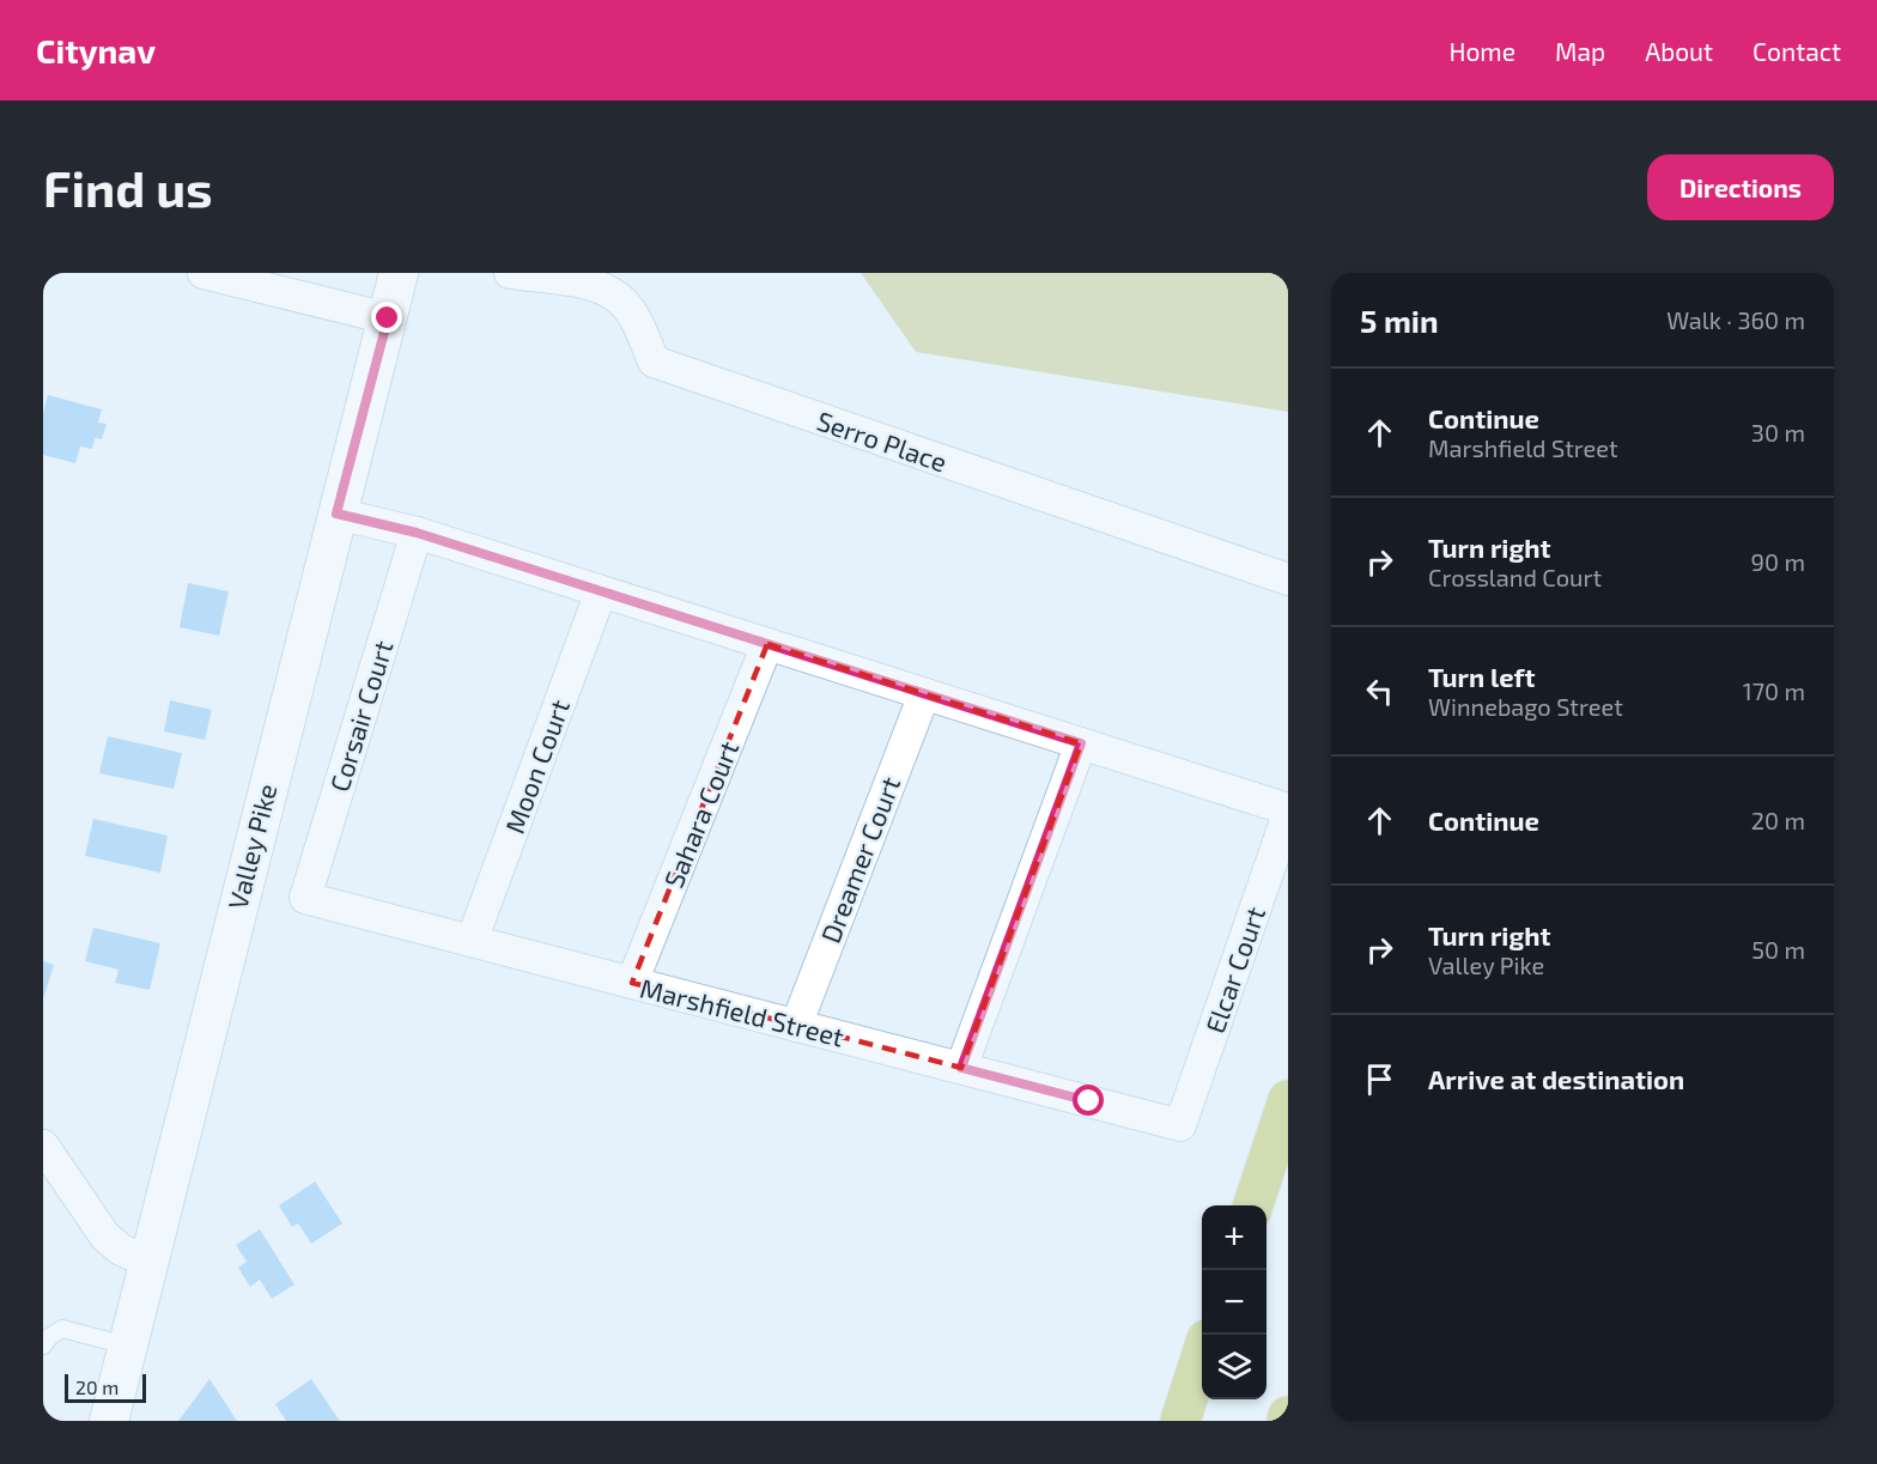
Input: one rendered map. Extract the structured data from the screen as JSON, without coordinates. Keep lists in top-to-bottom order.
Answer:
{
  "streets": {
    "street": [
      "Serro Place",
      "Corsair Court",
      "Moon Court",
      "Sahara Court",
      "Valley Pike",
      "Dreamer Court",
      "Elcar Court",
      "Marshfield Street"
    ]
  },
  "crossings": [
    ["Corsair Court", "Marshfield Street"],
    ["Moon Court", "Marshfield Street"],
    ["Sahara Court", "Marshfield Street"],
    ["Dreamer Court", "Marshfield Street"],
    ["Elcar Court", "Marshfield Street"]
  ],
  "scale_bar": "20 m",
  "page": {
    "header": "Citynav",
    "nav": [
      "Home",
      "Map",
      "About",
      "Contact"
    ],
    "buttons": "Directions",
    "title": "Find us",
    "heading": ["5 min", "Walk · 360 m"],
    "list": [
      ["Continue", "Marshfield Street", "30 m"],
      ["Turn right", "Crossland Court", "90 m"],
      ["Turn left", "Winnebago Street", "170 m"],
      ["Continue", "20 m"],
      ["Turn right", "Valley Pike", "50 m"],
      "Arrive at destination"
    ],
    "map_buttons": ["+", "−"],
    "scale": "20 m"
  }
}
